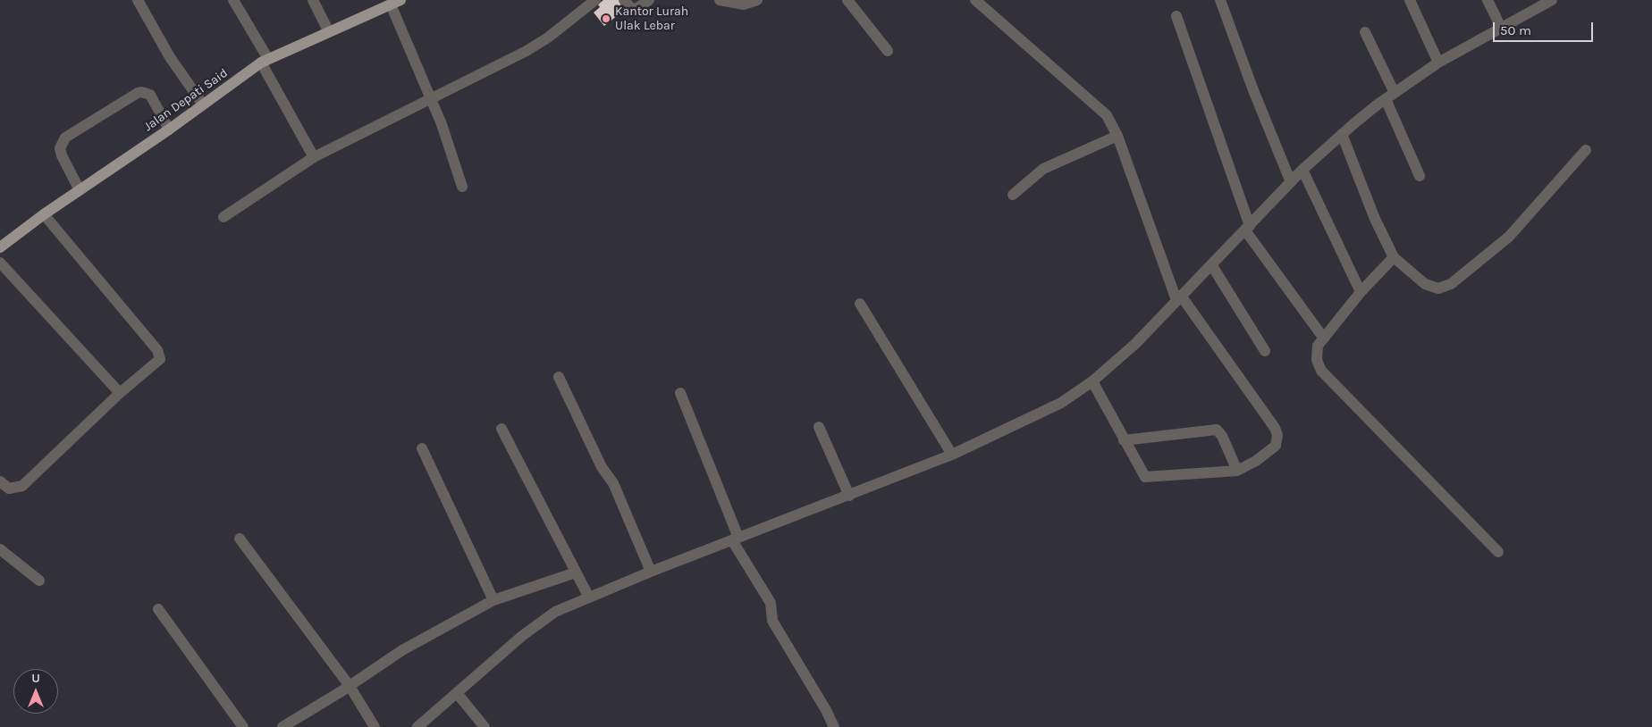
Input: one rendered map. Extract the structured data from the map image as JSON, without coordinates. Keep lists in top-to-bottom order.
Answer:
{
  "streets": {
    "main road": ["Jalan Depati Said"]
  },
  "places": ["Kantor Lurah Ulak Lebar"],
  "scale_bar": "50 m",
  "north": "top"
}
